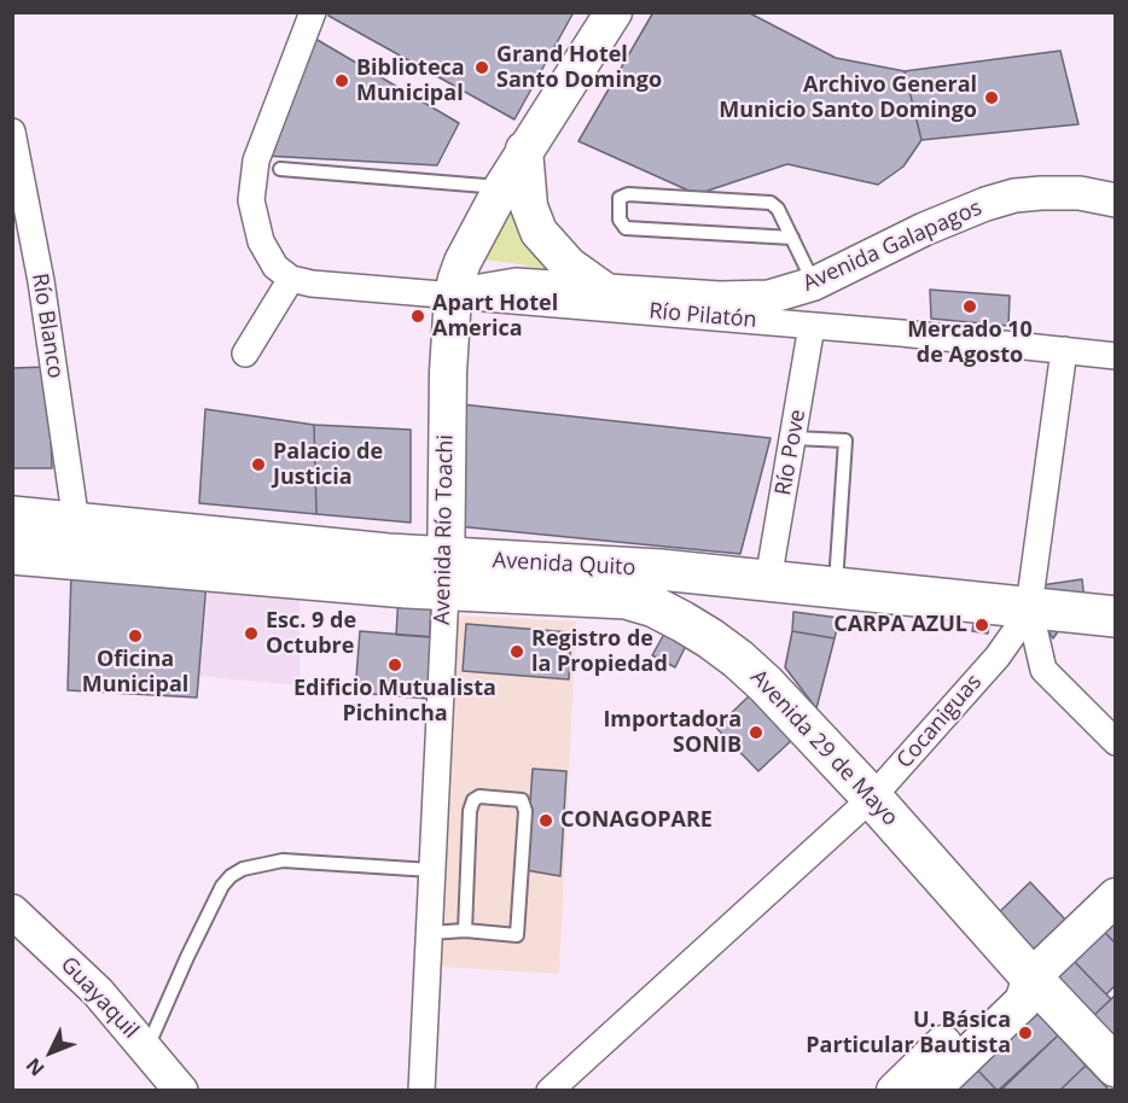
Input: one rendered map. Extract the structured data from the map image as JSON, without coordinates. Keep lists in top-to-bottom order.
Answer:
{
  "streets": {
    "main road": ["Avenida Río Toachi", "Avenida Quito", "Avenida 29 de Mayo"],
    "street": [
      "Avenida Galapagos",
      "Río Pilatón",
      "Río Blanco",
      "Río Pove",
      "Cocaniguas",
      "Guayaquil"
    ]
  },
  "crossings": [
    ["Avenida Galapagos", "Río Pilatón"],
    ["Avenida Galapagos", "Avenida Río Toachi"],
    ["Río Pilatón", "Río Pove"],
    ["Río Pilatón", "Avenida Río Toachi"],
    ["Río Pilatón", "Cocaniguas"],
    ["Río Blanco", "Avenida Quito"],
    ["Río Pove", "Avenida Quito"],
    ["Avenida Río Toachi", "Avenida Quito"],
    ["Avenida Río Toachi", "Avenida 29 de Mayo"],
    ["Avenida Quito", "Cocaniguas"],
    ["Avenida Quito", "Avenida 29 de Mayo"],
    ["Cocaniguas", "Avenida 29 de Mayo"]
  ],
  "places": [
    "Grand Hotel Santo Domingo",
    "Biblioteca Municipal",
    "Archivo General Municio Santo Domingo",
    "Mercado 10 de Agosto",
    "Apart Hotel America",
    "Palacio de Justicia",
    "CARPA AZUL",
    "Esc. 9 de Octubre",
    "Oficina Municipal",
    "Registro de la Propiedad",
    "Edificio Mutualista Pichincha",
    "Importadora SONIB",
    "CONAGOPARE",
    "U. Básica Particular Bautista"
  ],
  "north": "bottom left"
}
